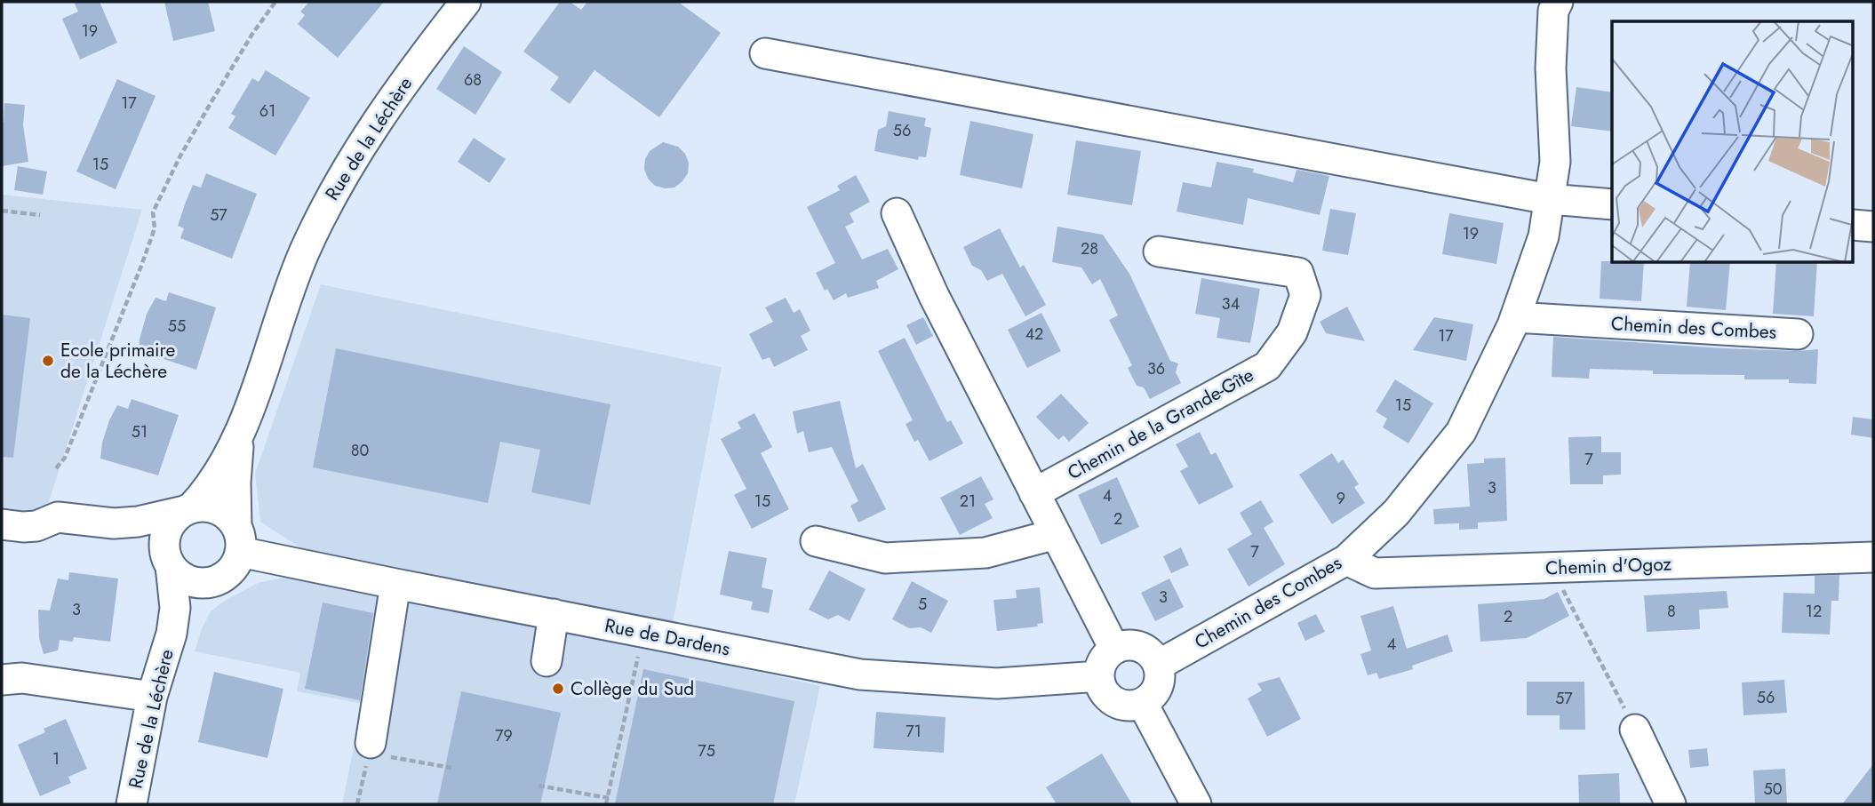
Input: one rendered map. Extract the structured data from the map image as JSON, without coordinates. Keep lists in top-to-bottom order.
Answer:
{
  "streets": {
    "street": [
      "Rue de la Léchère",
      "Chemin des Combes",
      "Chemin de la Grande-Gîte",
      "Chemin d'Ogoz",
      "Rue de Dardens"
    ]
  },
  "crossings": [
    ["Rue de la Léchère", "Rue de Dardens"],
    ["Chemin des Combes", "Chemin d'Ogoz"],
    ["Chemin des Combes", "Rue de Dardens"]
  ],
  "places": ["Ecole primaire de la Léchère", "Collège du Sud"],
  "house_numbers": [
    "19",
    "68",
    "17",
    "61",
    "56",
    "15",
    "57",
    "19",
    "28",
    "34",
    "55",
    "42",
    "17",
    "36",
    "15",
    "51",
    "80",
    "7",
    "3",
    "4",
    "9",
    "15",
    "21",
    "2",
    "7",
    "3",
    "5",
    "3",
    "8",
    "12",
    "2",
    "4",
    "56",
    "57",
    "71",
    "79",
    "75",
    "1",
    "50"
  ]
}
